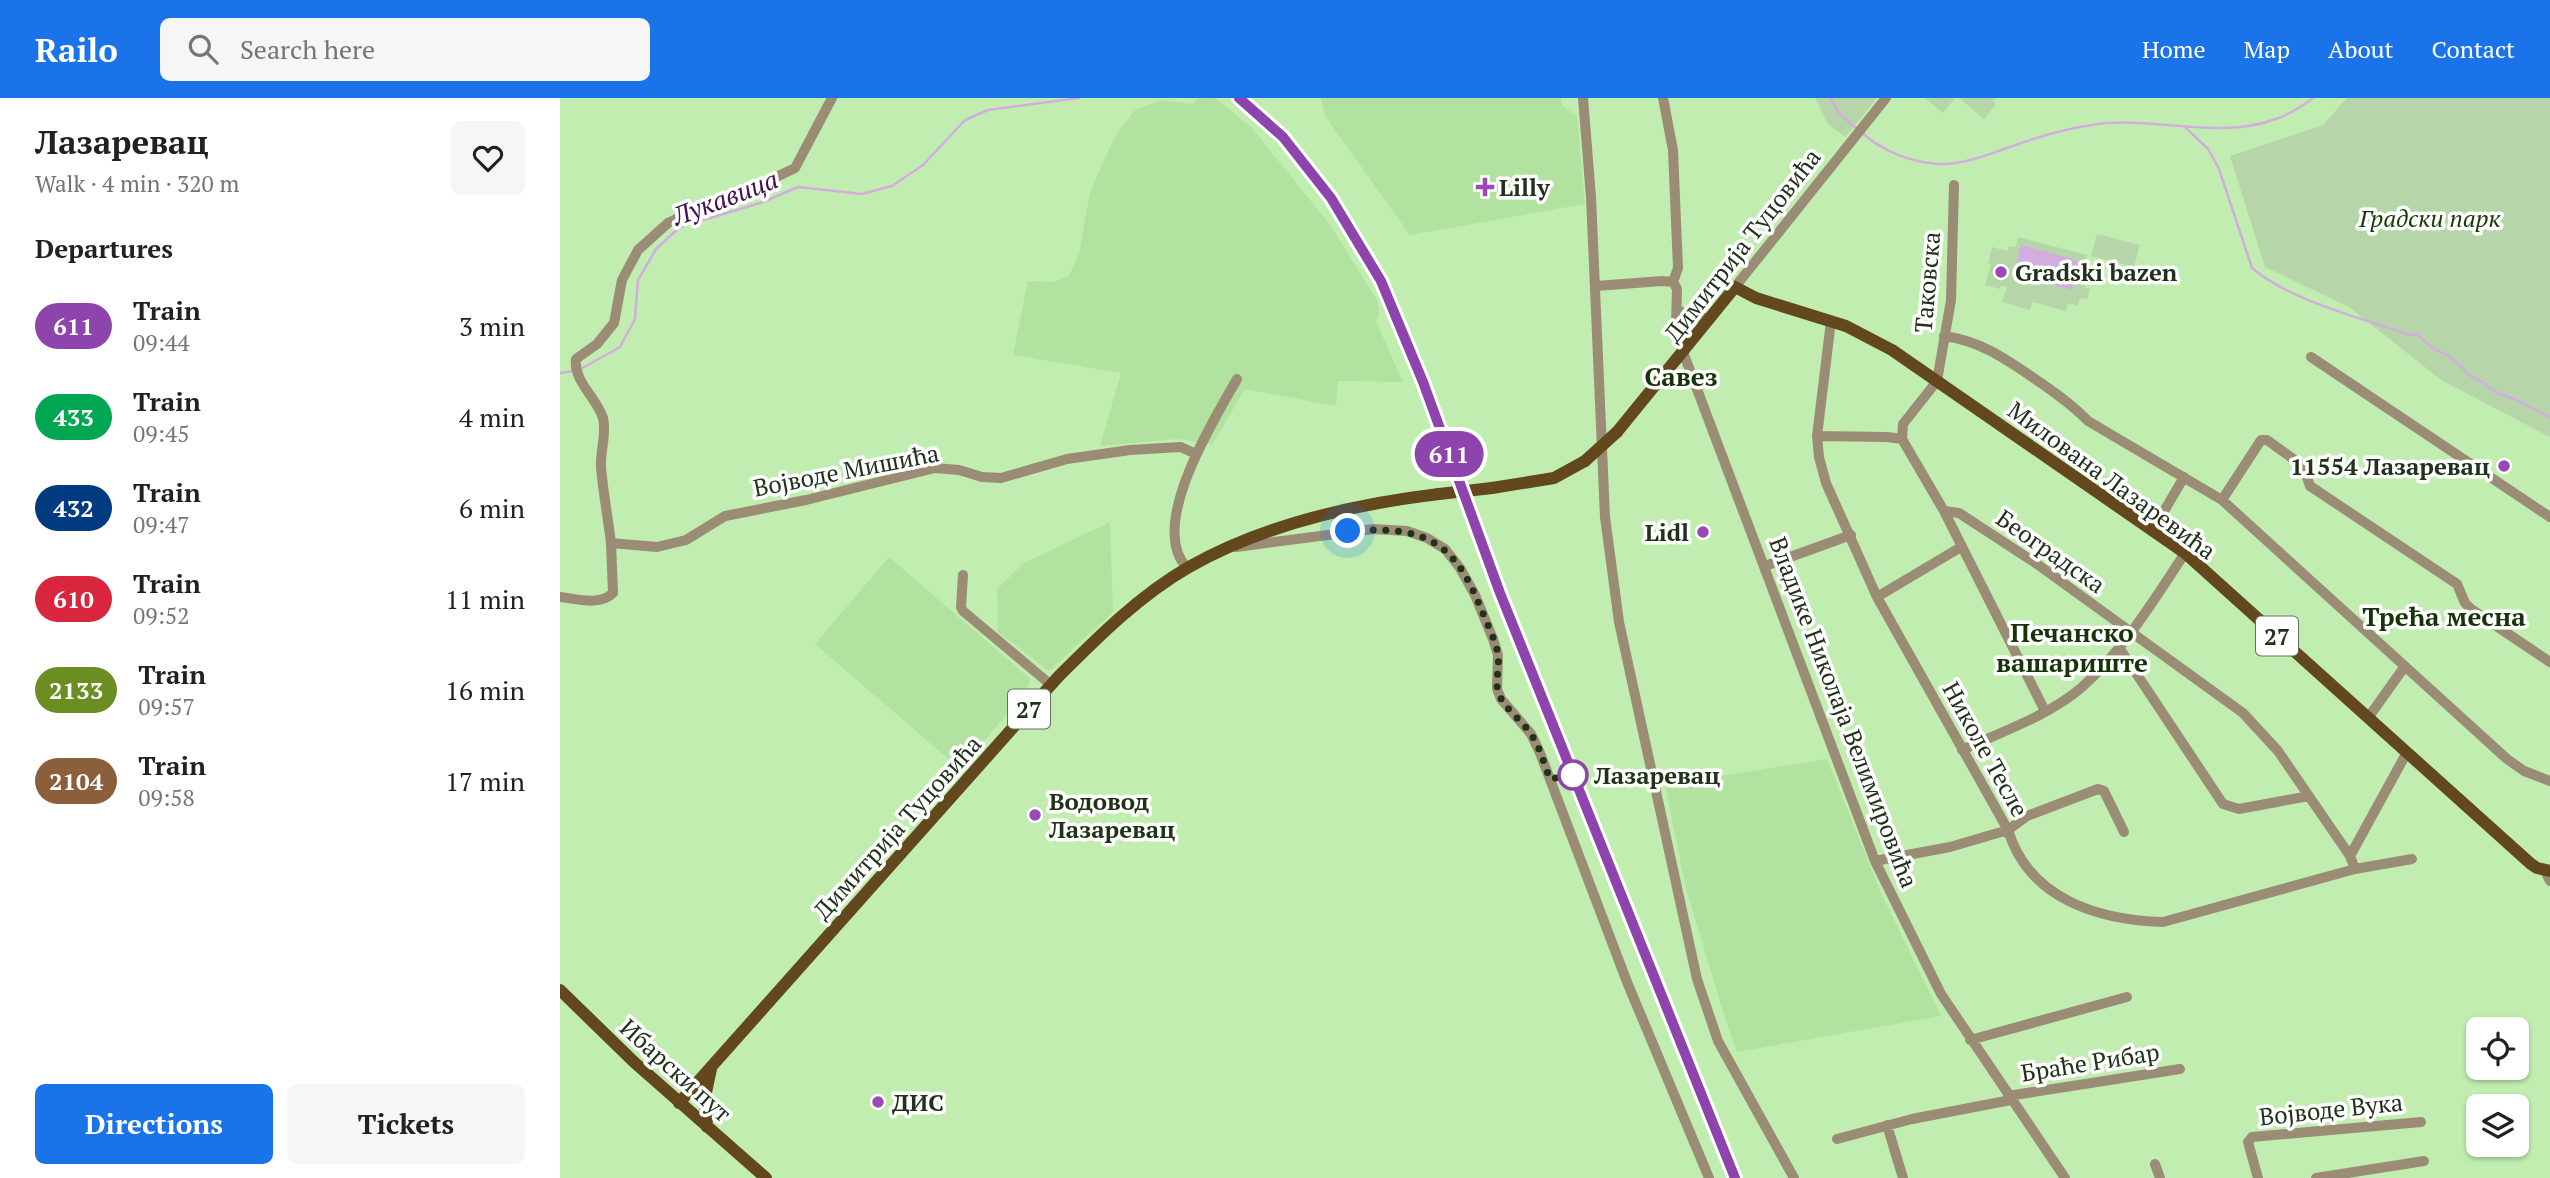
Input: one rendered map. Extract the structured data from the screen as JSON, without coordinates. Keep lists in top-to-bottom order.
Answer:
{
  "streets": {
    "main road": [
      "Димитрија Туцовића",
      "Милована Лазаревића",
      "27",
      "Ибарски пут"
    ],
    "street": [
      "Таковска",
      "Војводе Мишића",
      "Београдска",
      "Владике Николаја Велимировића",
      "Николе Тесле",
      "Браће Рибар",
      "Војводе Вука"
    ]
  },
  "crossings": [
    ["Димитрија Туцовића", "Милована Лазаревића"],
    ["Димитрија Туцовића", "Владике Николаја Велимировића"],
    ["Димитрија Туцовића", "Ибарски пут"],
    ["Таковска", "Милована Лазаревића"],
    ["Милована Лазаревића", "Николе Тесле"],
    ["Београдска", "Николе Тесле"],
    ["Владике Николаја Велимировића", "Браће Рибар"]
  ],
  "districts": ["Савез", "Трећа месна", "Печанско вашариште"],
  "water": ["Лукавица"],
  "parks": ["Градски парк"],
  "places": {
    "health": ["Lilly"],
    "other": [
      "Gradski bazen",
      "11554 Лазаревац",
      "Lidl",
      "Лазаревац",
      "Водовод Лазаревац",
      "ДИС"
    ]
  },
  "page": {
    "header": "Railo",
    "search": "Search here",
    "nav": [
      "Home",
      "Map",
      "About",
      "Contact"
    ],
    "heading": [
      ["Лазаревац", "Walk · 4 min · 320 m"],
      "Departures"
    ],
    "on_map": "611",
    "list": [
      {
        "mark": "611",
        "name": "Train",
        "note": "09:44",
        "value": "3 min"
      },
      {
        "mark": "433",
        "name": "Train",
        "note": "09:45",
        "value": "4 min"
      },
      {
        "mark": "432",
        "name": "Train",
        "note": "09:47",
        "value": "6 min"
      },
      {
        "mark": "610",
        "name": "Train",
        "note": "09:52",
        "value": "11 min"
      },
      {
        "mark": "2133",
        "name": "Train",
        "note": "09:57",
        "value": "16 min"
      },
      {
        "mark": "2104",
        "name": "Train",
        "note": "09:58",
        "value": "17 min"
      }
    ],
    "buttons": ["Directions", "Tickets"]
  }
}
